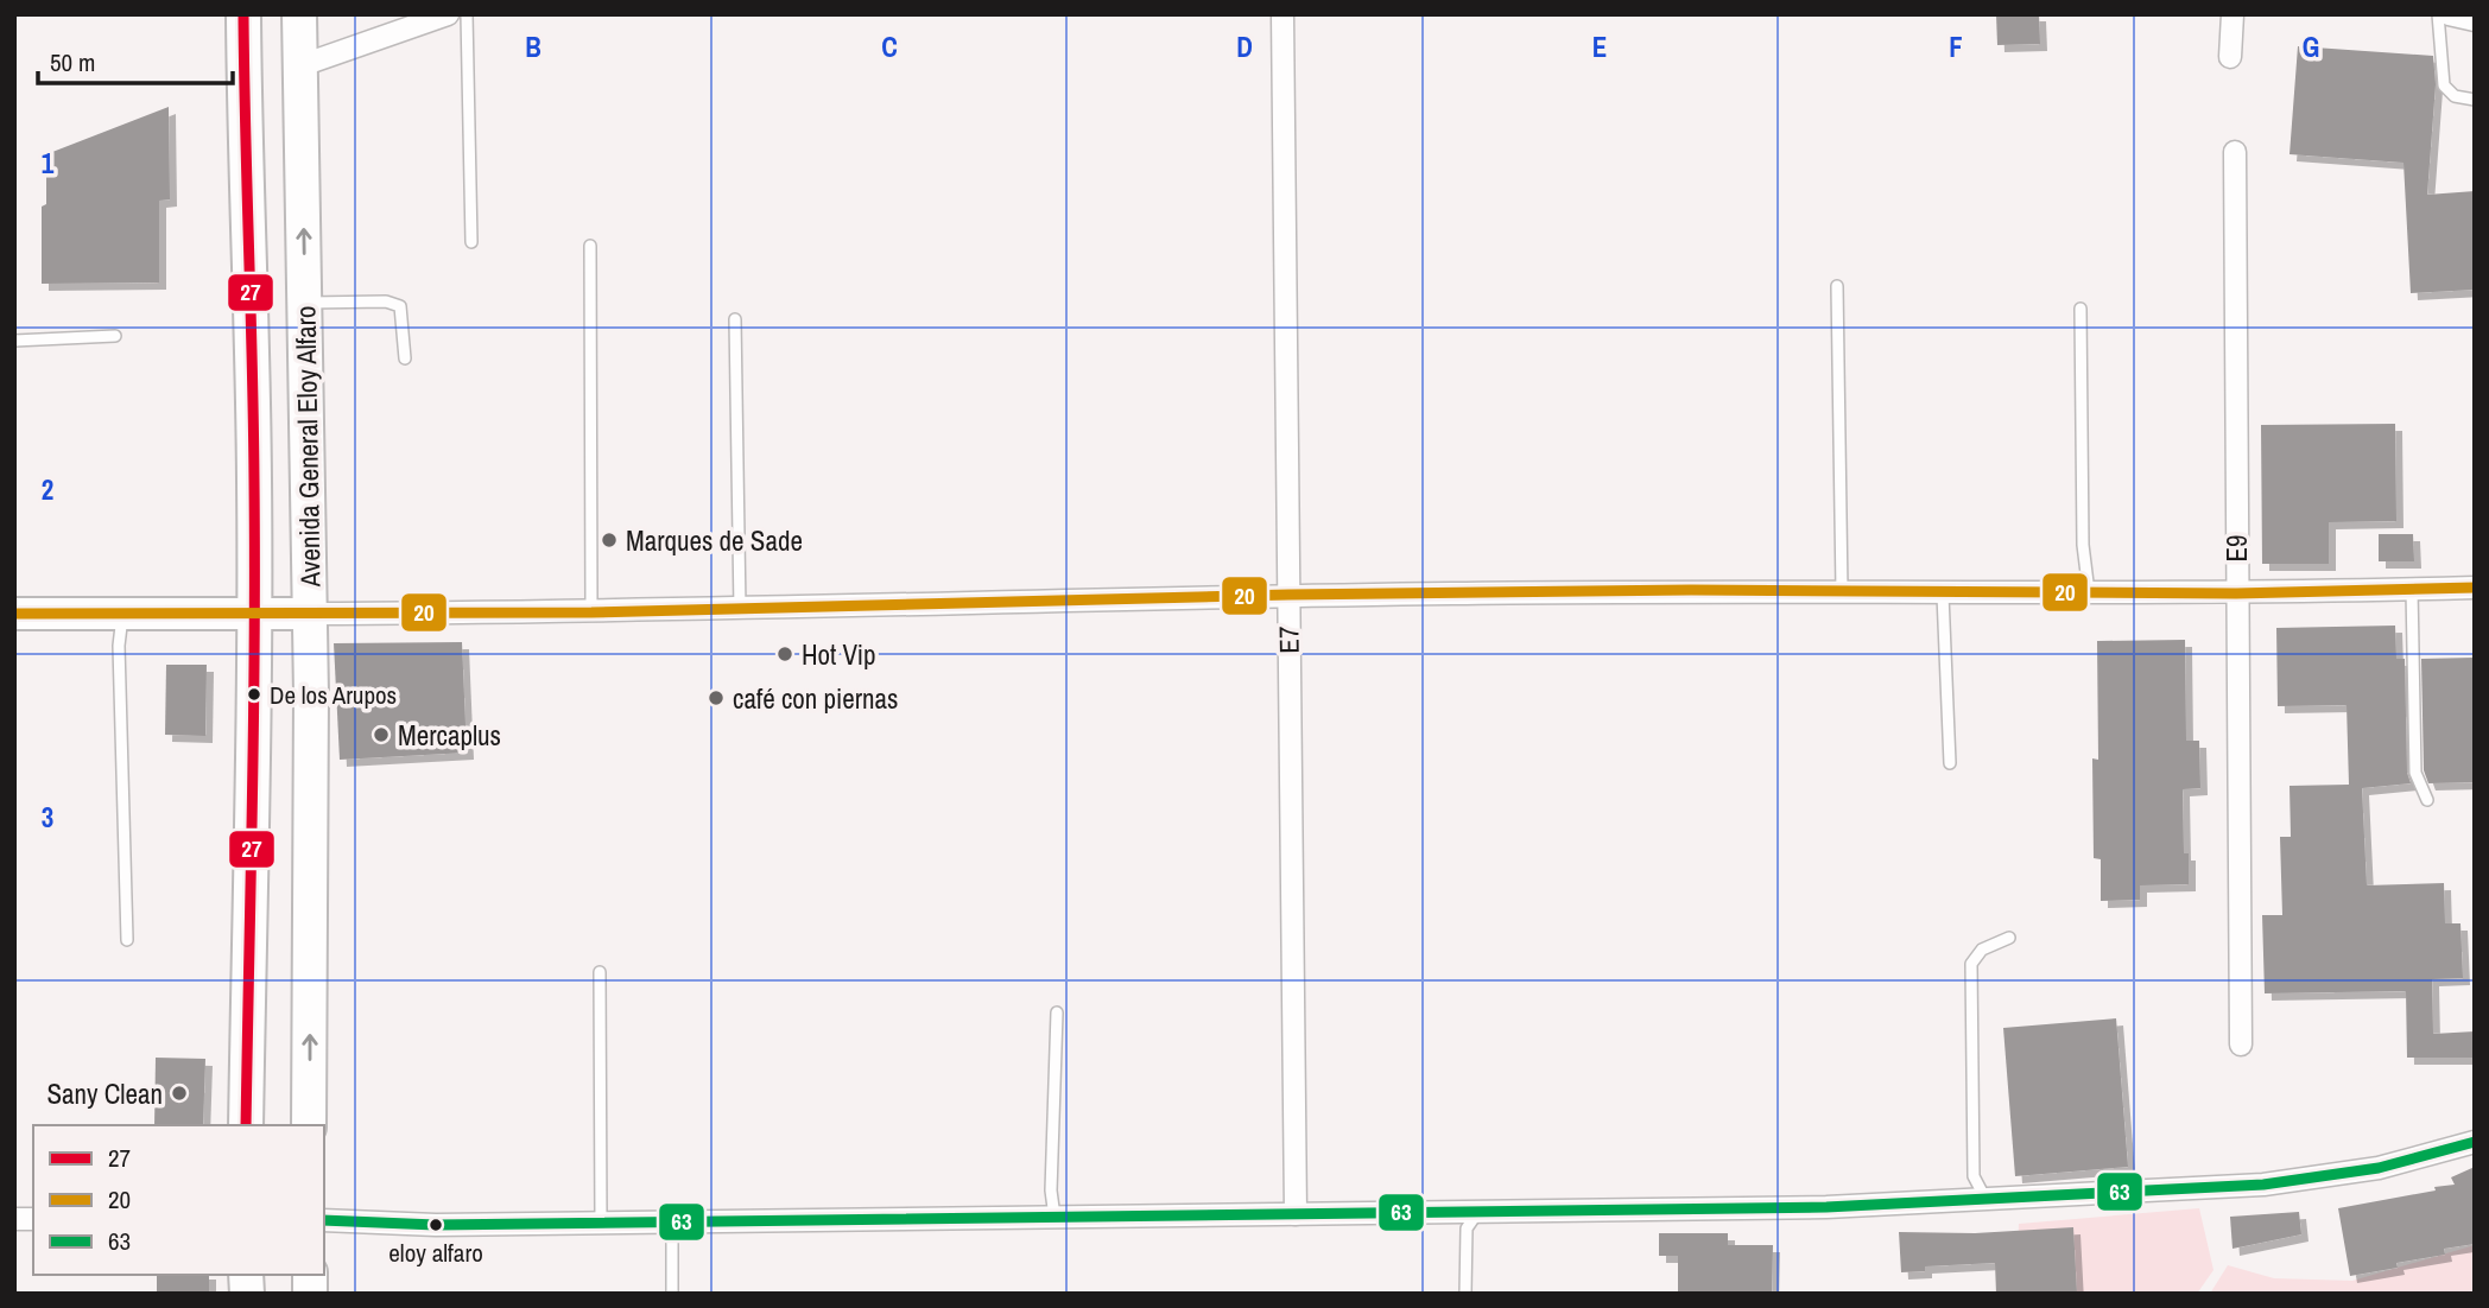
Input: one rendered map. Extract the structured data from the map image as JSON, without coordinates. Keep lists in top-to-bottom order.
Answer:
{
  "streets": {
    "main road": ["Avenida General Eloy Alfaro"],
    "street": ["E9", "E7"]
  },
  "places": [
    "Marques de Sade",
    "Hot Vip",
    "De los Arupos",
    "café con piernas",
    "Mercaplus",
    "Sany Clean",
    "eloy alfaro"
  ],
  "lines": ["transit line 27", "transit line 20", "transit line 63"],
  "legend": ["27", "20", "63"],
  "scale_bar": "50 m",
  "grid": {
    "columns": [
      "B",
      "C",
      "D",
      "E",
      "F",
      "G"
    ],
    "rows": ["1", "2", "3"]
  }
}
